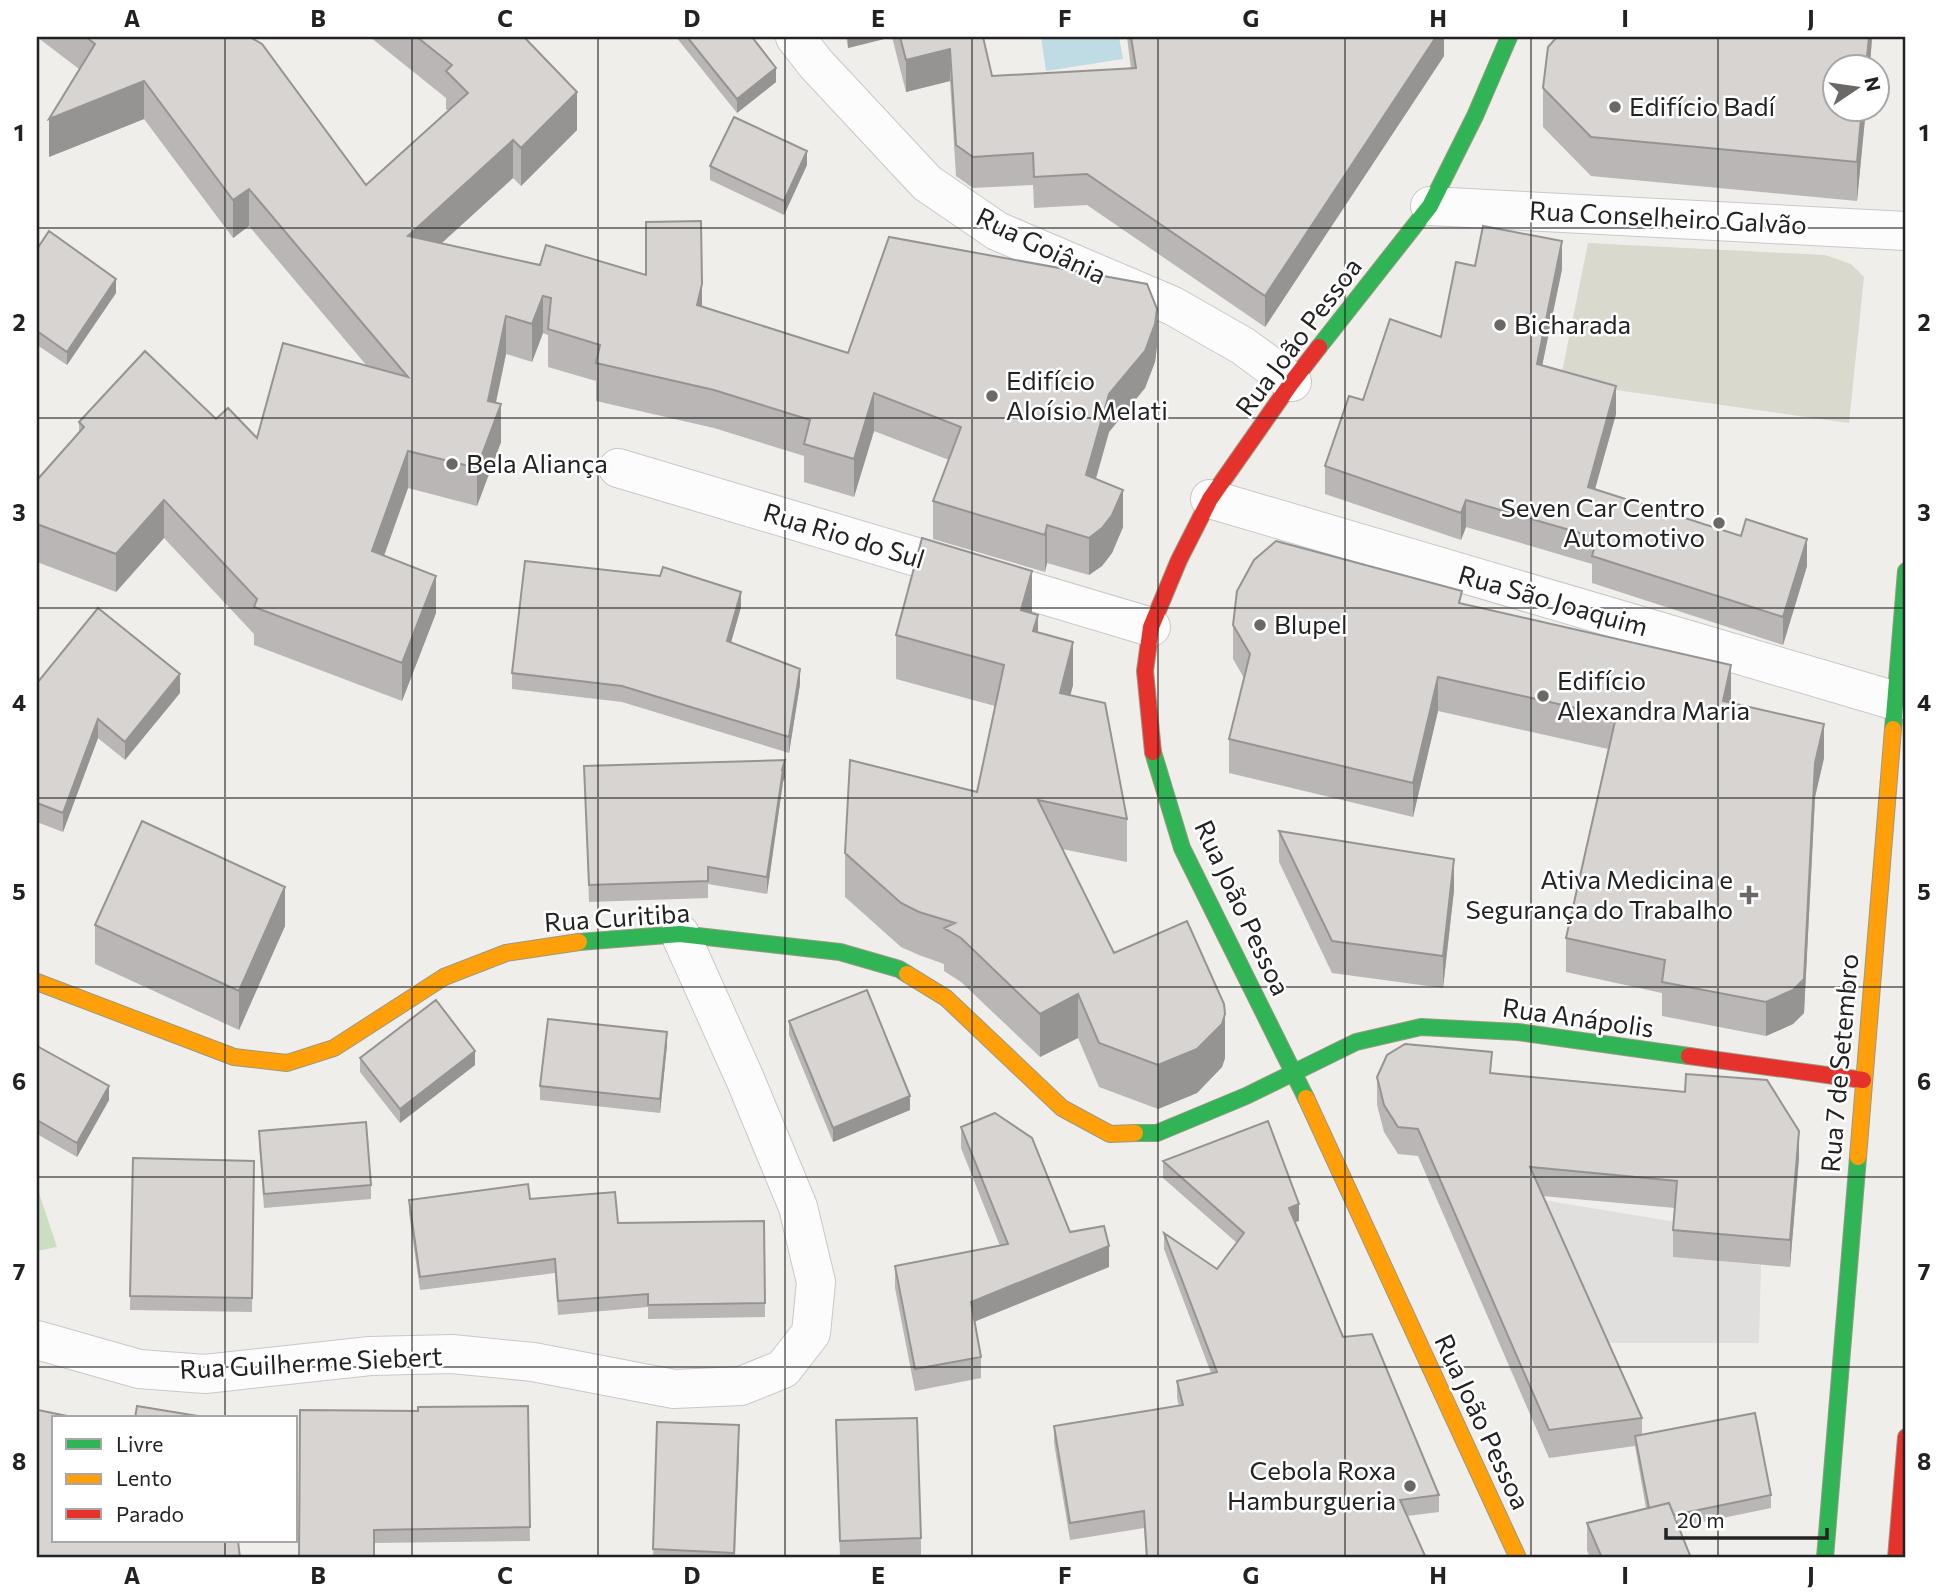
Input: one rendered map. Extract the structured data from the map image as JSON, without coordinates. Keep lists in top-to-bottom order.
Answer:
{
  "streets": {
    "main road": [
      "Rua João Pessoa",
      "Rua Curitiba",
      "Rua Anápolis",
      "Rua 7 de Setembro"
    ],
    "street": [
      "Rua Conselheiro Galvão",
      "Rua Goiânia",
      "Rua Rio do Sul",
      "Rua São Joaquim",
      "Rua Guilherme Siebert"
    ]
  },
  "crossings": [
    ["Rua Conselheiro Galvão", "Rua João Pessoa"],
    ["Rua Goiânia", "Rua João Pessoa"],
    ["Rua João Pessoa", "Rua Rio do Sul"],
    ["Rua João Pessoa", "Rua São Joaquim"],
    ["Rua João Pessoa", "Rua Curitiba"],
    ["Rua João Pessoa", "Rua Anápolis"],
    ["Rua São Joaquim", "Rua 7 de Setembro"],
    ["Rua Curitiba", "Rua Anápolis"],
    ["Rua Curitiba", "Rua Guilherme Siebert"],
    ["Rua Anápolis", "Rua 7 de Setembro"]
  ],
  "places": {
    "other": [
      "Edifício Badí",
      "Bicharada",
      "Edifício Aloísio Melati",
      "Bela Aliança",
      "Seven Car Centro Automotivo",
      "Blupel",
      "Edifício Alexandra Maria",
      "Cebola Roxa Hamburgueria"
    ],
    "health": ["Ativa Medicina e Segurança do Trabalho"]
  },
  "legend": ["Livre", "Lento", "Parado"],
  "scale_bar": "20 m",
  "north": "right",
  "grid": {
    "columns": [
      "A",
      "B",
      "C",
      "D",
      "E",
      "F",
      "G",
      "H",
      "I",
      "J"
    ],
    "rows": [
      "1",
      "2",
      "3",
      "4",
      "5",
      "6",
      "7",
      "8"
    ]
  }
}
